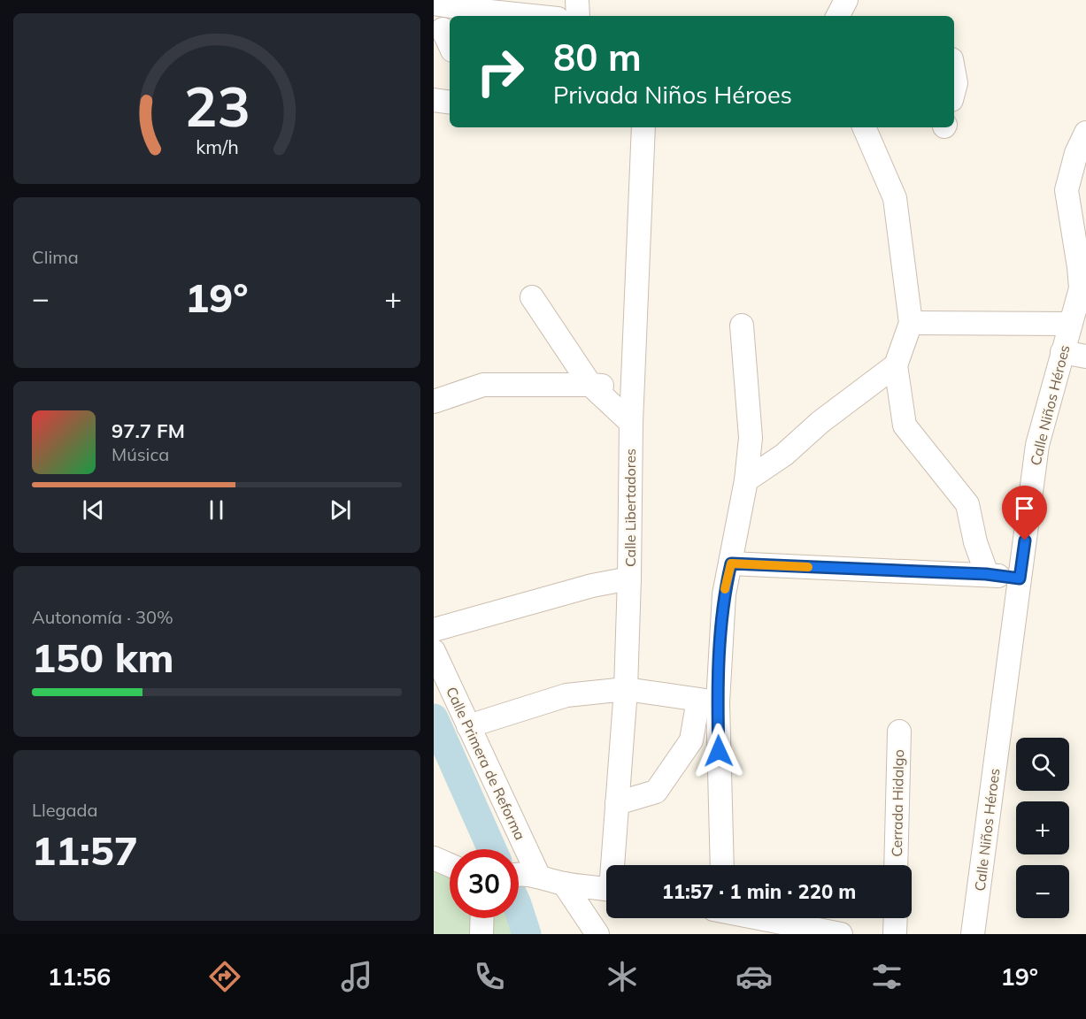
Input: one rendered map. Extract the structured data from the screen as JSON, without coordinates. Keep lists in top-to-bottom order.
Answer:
{
  "streets": {
    "street": [
      "Calle Niños Héroes",
      "Calle Libertadores",
      "Calle Primera de Reforma",
      "Cerrada Hidalgo"
    ]
  },
  "page": {
    "turn": ["80 m", "Privada Niños Héroes"],
    "tile": [
      "Clima",
      ["Autonomía · 30%", "150 km"],
      ["Llegada", "11:57"]
    ],
    "heat": ["−", "19°", "+"],
    "song": ["97.7 FM", "Música"],
    "map_buttons": ["+", "−"],
    "limit": "30",
    "trip": "11:57 · 1 min · 220 m",
    "tabs": ["11:56", "19°"],
    "gauge": ["23", "km/h"]
  }
}
